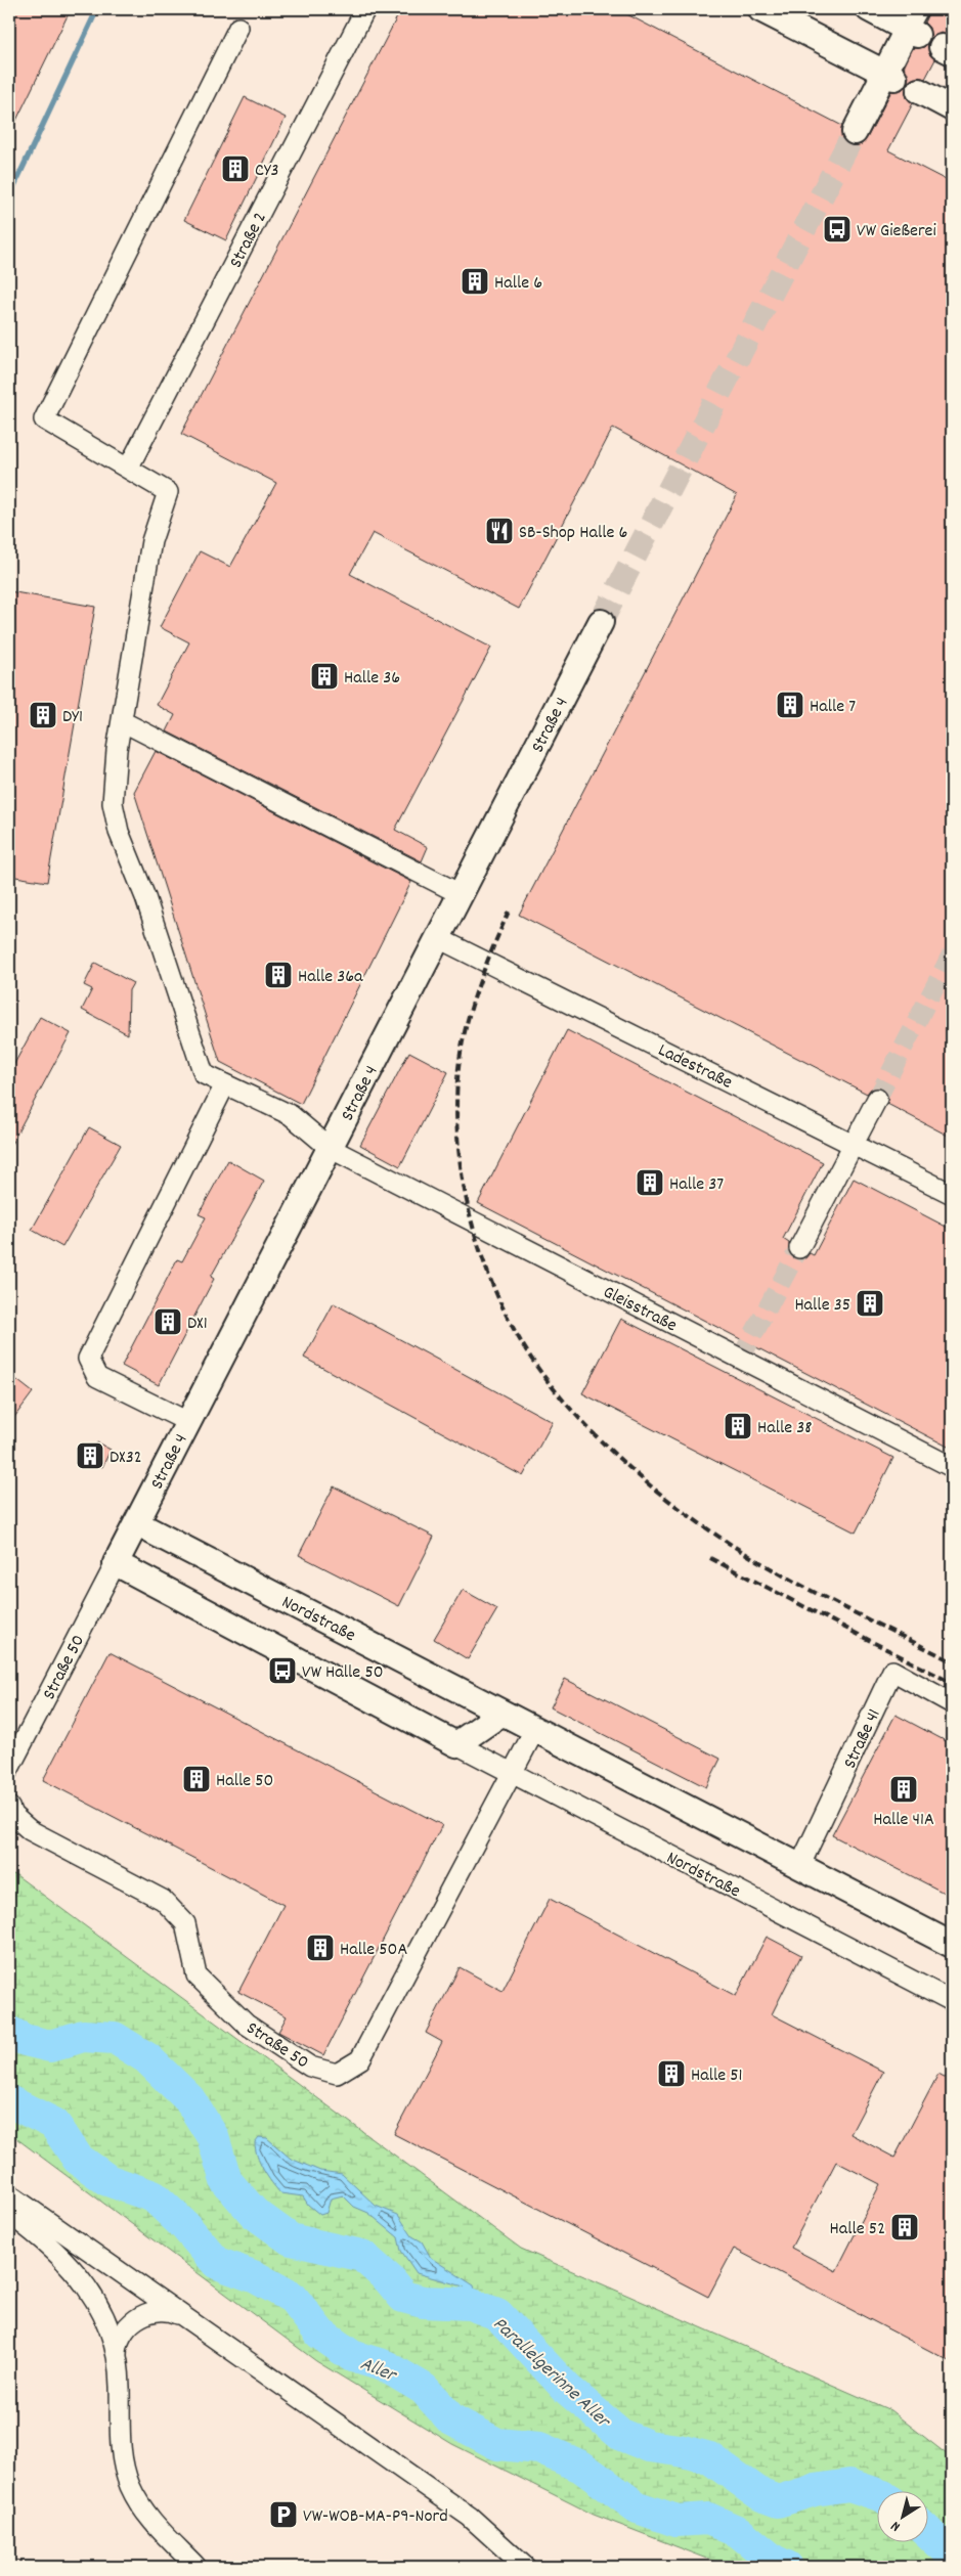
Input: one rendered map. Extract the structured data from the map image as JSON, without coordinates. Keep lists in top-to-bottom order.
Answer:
{
  "streets": {
    "street": [
      "Straße 2",
      "Straße 4",
      "Ladestraße",
      "Gleisstraße",
      "Nordstraße",
      "Straße 50",
      "Straße 41"
    ]
  },
  "crossings": [
    ["Straße 2", "Gleisstraße"],
    ["Straße 4", "Ladestraße"],
    ["Straße 4", "Gleisstraße"],
    ["Straße 4", "Nordstraße"],
    ["Straße 4", "Straße 50"],
    ["Nordstraße", "Straße 50"],
    ["Nordstraße", "Straße 41"]
  ],
  "water": ["Aller", "Parallelgerinne Aller"],
  "places": {
    "building": [
      "CY3",
      "Halle 6",
      "Halle 36",
      "Halle 7",
      "DY1",
      "Halle 36a",
      "Halle 37",
      "Halle 35",
      "DX1",
      "Halle 38",
      "DX32",
      "Halle 50",
      "Halle 41A",
      "Halle 50A",
      "Halle 51",
      "Halle 52"
    ],
    "bus stop": ["VW Gießerei", "VW Halle 50"],
    "restaurant": ["SB-Shop Halle 6"],
    "parking": ["VW-WOB-MA-P9-Nord"]
  },
  "north": "bottom left"
}
